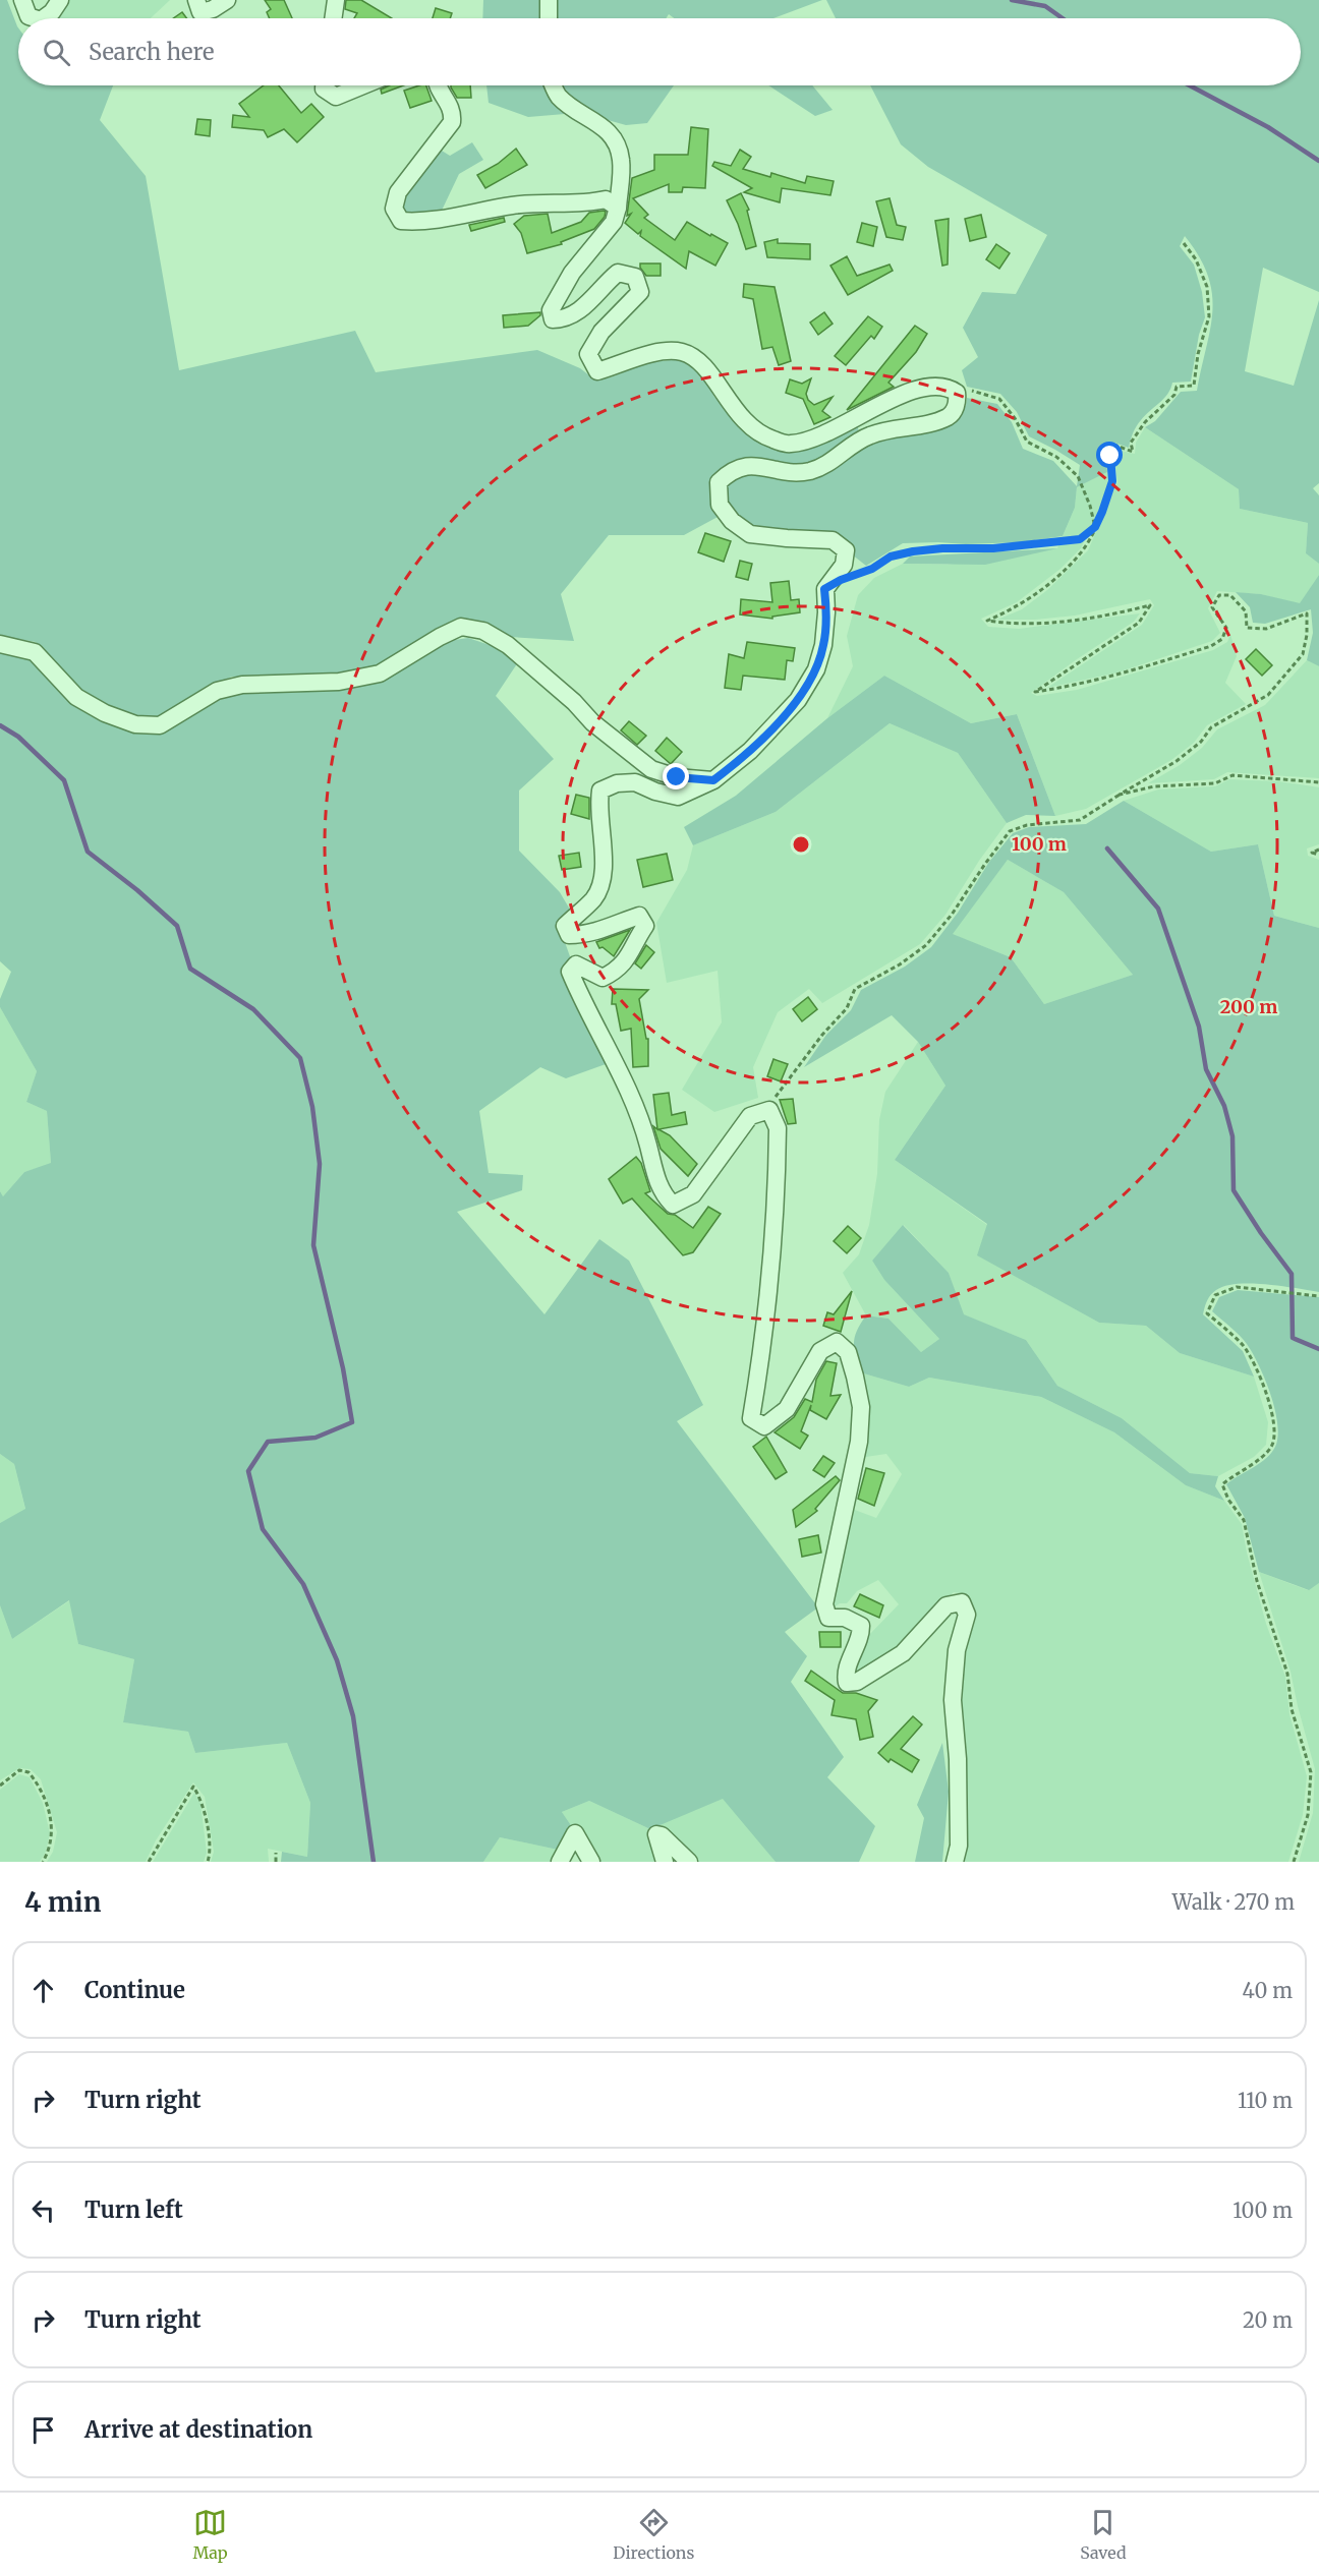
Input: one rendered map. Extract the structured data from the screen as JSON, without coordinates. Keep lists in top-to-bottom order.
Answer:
{
  "page": {
    "search": "Search here",
    "heading": ["4 min", "Walk · 270 m"],
    "list": [
      ["Continue", "40 m"],
      ["Turn right", "110 m"],
      ["Turn left", "100 m"],
      ["Turn right", "20 m"],
      "Arrive at destination"
    ],
    "nav": ["Map", "Directions", "Saved"]
  },
  "rings": ["100 m", "200 m"]
}
